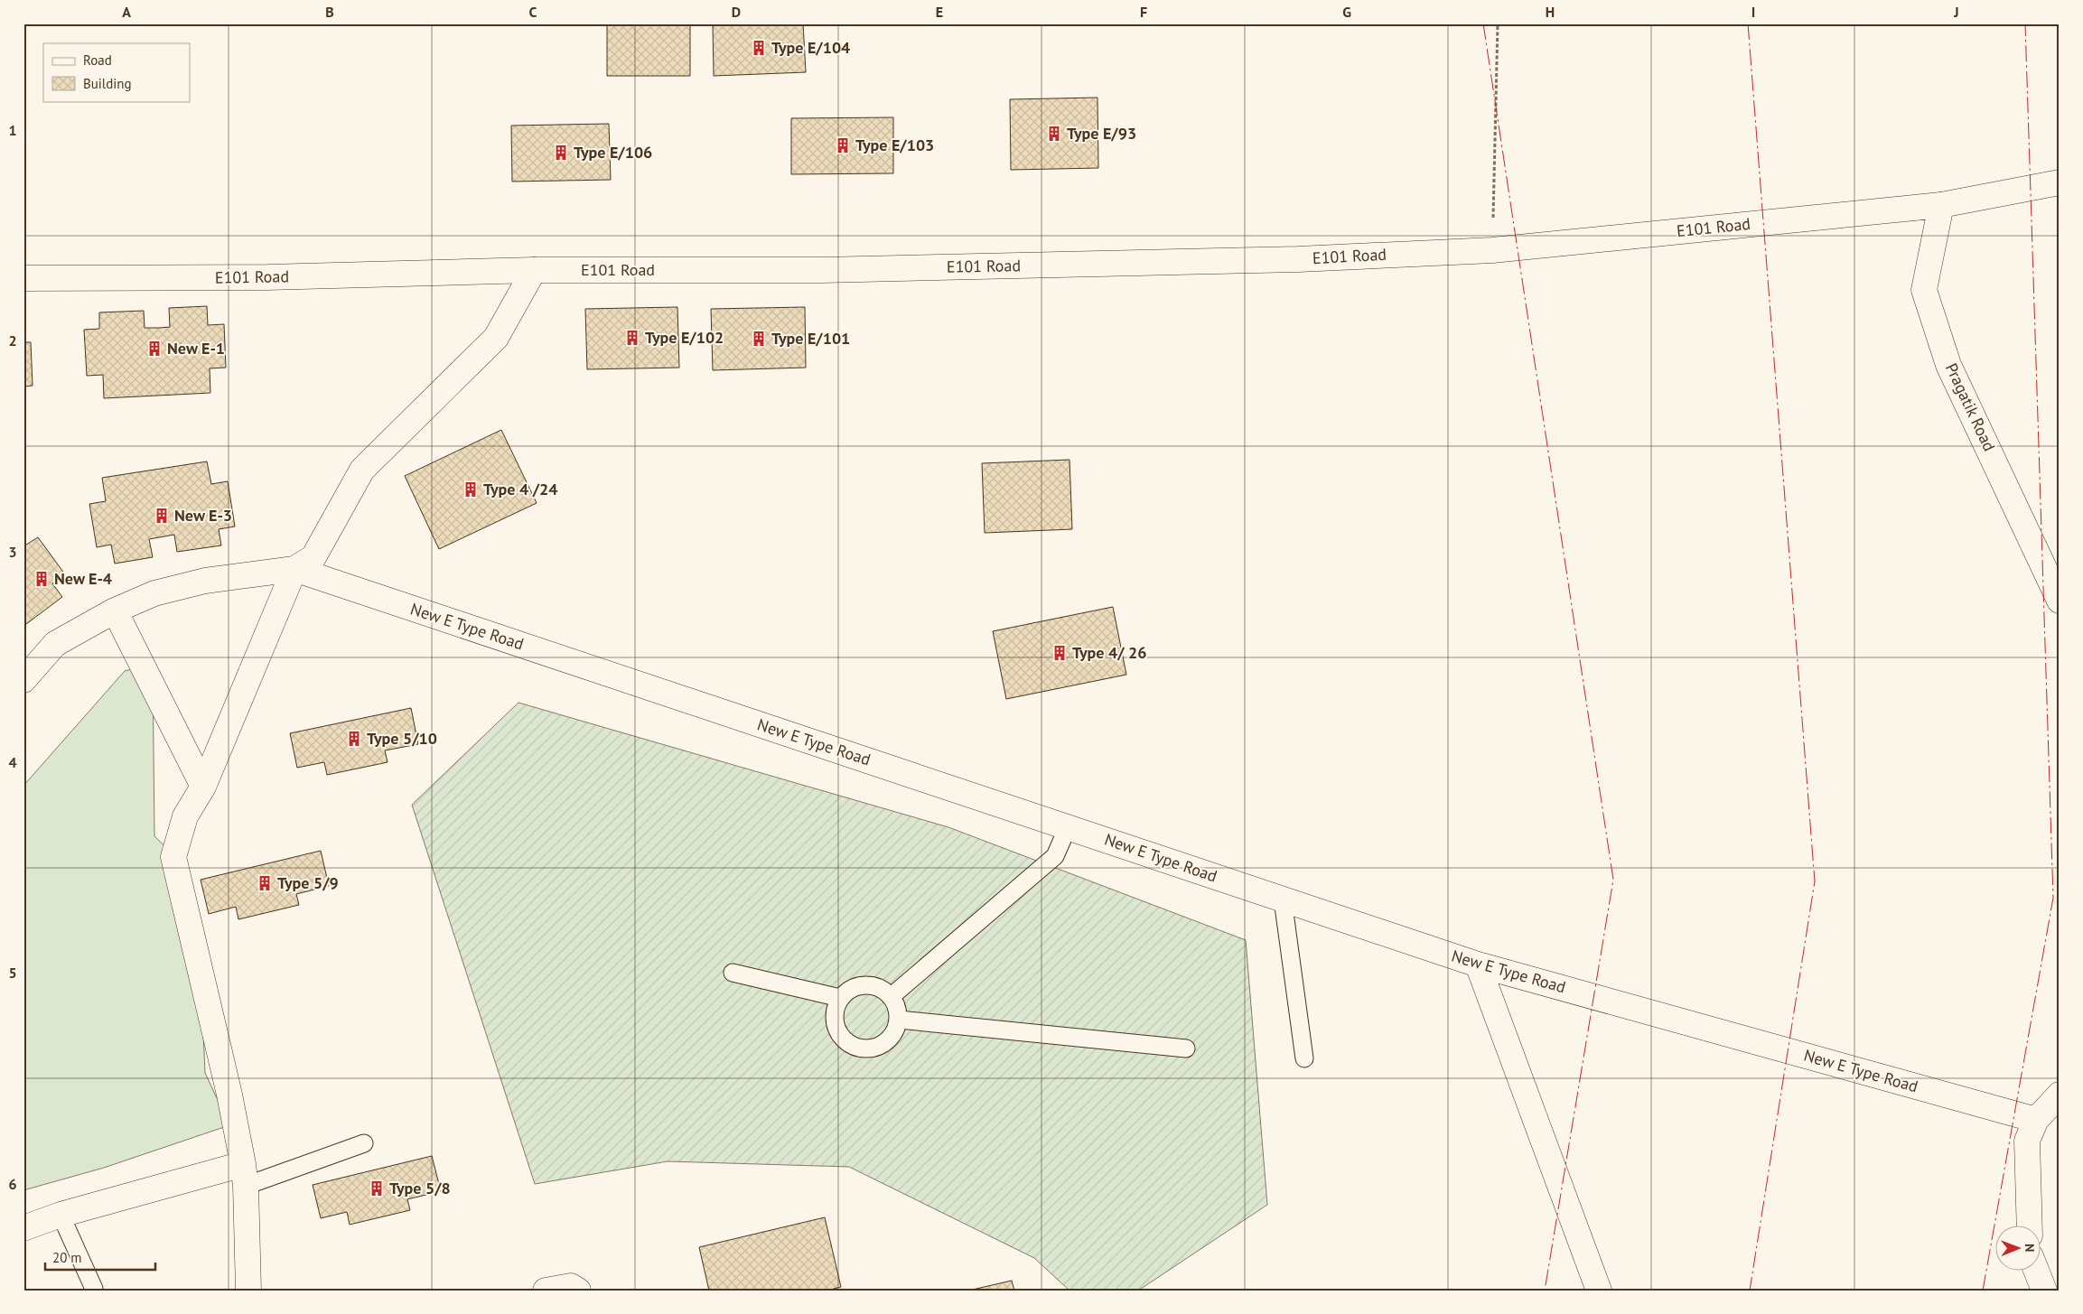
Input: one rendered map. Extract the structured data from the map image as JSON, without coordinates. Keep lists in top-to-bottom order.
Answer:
{
  "streets": {
    "street": ["E101 Road", "Pragatik Road", "New E Type Road"]
  },
  "crossings": [
    ["E101 Road", "Pragatik Road"]
  ],
  "places": {
    "building": [
      "Type E/104",
      "Type E/93",
      "Type E/103",
      "Type E/106",
      "Type E/102",
      "Type E/101",
      "New E-1",
      "Type 4 /24",
      "New E-3",
      "New E-4",
      "Type 4/ 26",
      "Type 5/10",
      "Type 5/9",
      "Type 5/8"
    ]
  },
  "legend": ["Road", "Building"],
  "scale_bar": "20 m",
  "north": "right",
  "grid": {
    "columns": [
      "A",
      "B",
      "C",
      "D",
      "E",
      "F",
      "G",
      "H",
      "I",
      "J"
    ],
    "rows": [
      "1",
      "2",
      "3",
      "4",
      "5",
      "6"
    ]
  }
}
